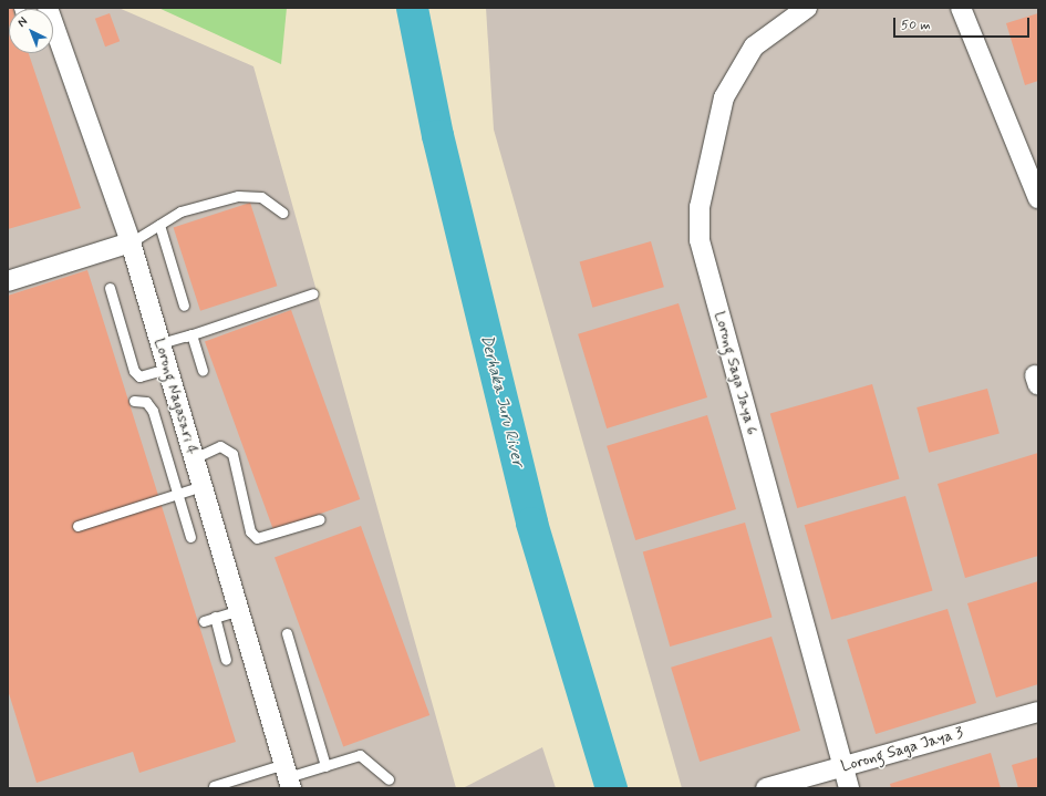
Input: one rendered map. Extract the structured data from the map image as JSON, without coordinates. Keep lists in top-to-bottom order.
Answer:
{
  "streets": {
    "street": ["Lorong Saga Jaya 6", "Lorong Nagasari 4", "Lorong Saga Jaya 3"]
  },
  "crossings": [
    ["Lorong Saga Jaya 6", "Lorong Saga Jaya 3"]
  ],
  "water": ["Derhaka Juru River"],
  "scale_bar": "50 m",
  "north": "top left"
}
